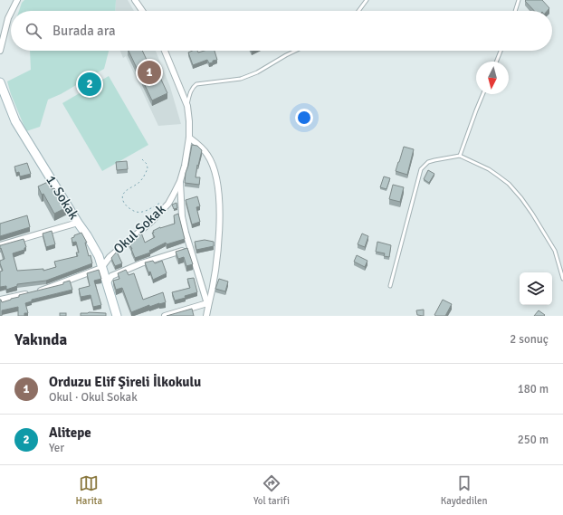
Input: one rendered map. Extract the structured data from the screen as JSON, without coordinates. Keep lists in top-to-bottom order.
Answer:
{
  "streets": {
    "street": ["1. Sokak", "Okul Sokak"]
  },
  "crossings": [
    ["1. Sokak", "Okul Sokak"]
  ],
  "north": "bottom",
  "page": {
    "search": "Burada ara",
    "pins": ["1", "2"],
    "heading": ["Yakında", "2 sonuç"],
    "list": [
      {
        "mark": "1",
        "name": "Orduzu Elif Şireli İlkokulu",
        "note": "Okul · Okul Sokak",
        "value": "180 m"
      },
      {
        "mark": "2",
        "name": "Alitepe",
        "note": "Yer",
        "value": "250 m"
      }
    ],
    "nav": ["Harita", "Yol tarifi", "Kaydedilen"]
  }
}
